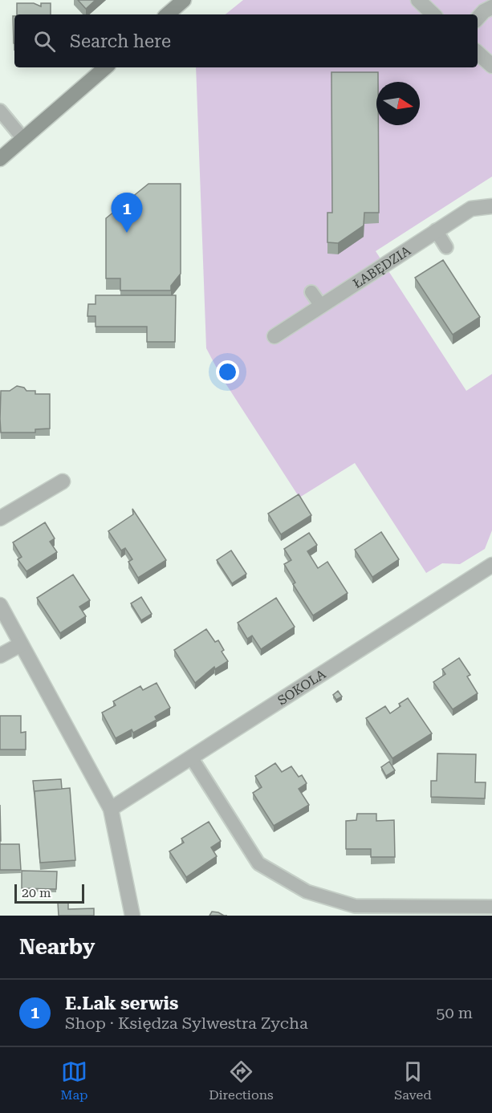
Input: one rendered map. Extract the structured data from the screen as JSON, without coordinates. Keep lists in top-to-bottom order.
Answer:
{
  "streets": {
    "street": ["ŁABĘDZIA", "SOKOLA"]
  },
  "scale_bar": "20 m",
  "north": "right",
  "page": {
    "search": "Search here",
    "pins": "1",
    "scale": "20 m",
    "heading": "Nearby",
    "list": [
      {
        "mark": "1",
        "name": "E.Lak serwis",
        "note": "Shop · Księdza Sylwestra Zycha",
        "value": "50 m"
      }
    ],
    "nav": ["Map", "Directions", "Saved"]
  }
}
